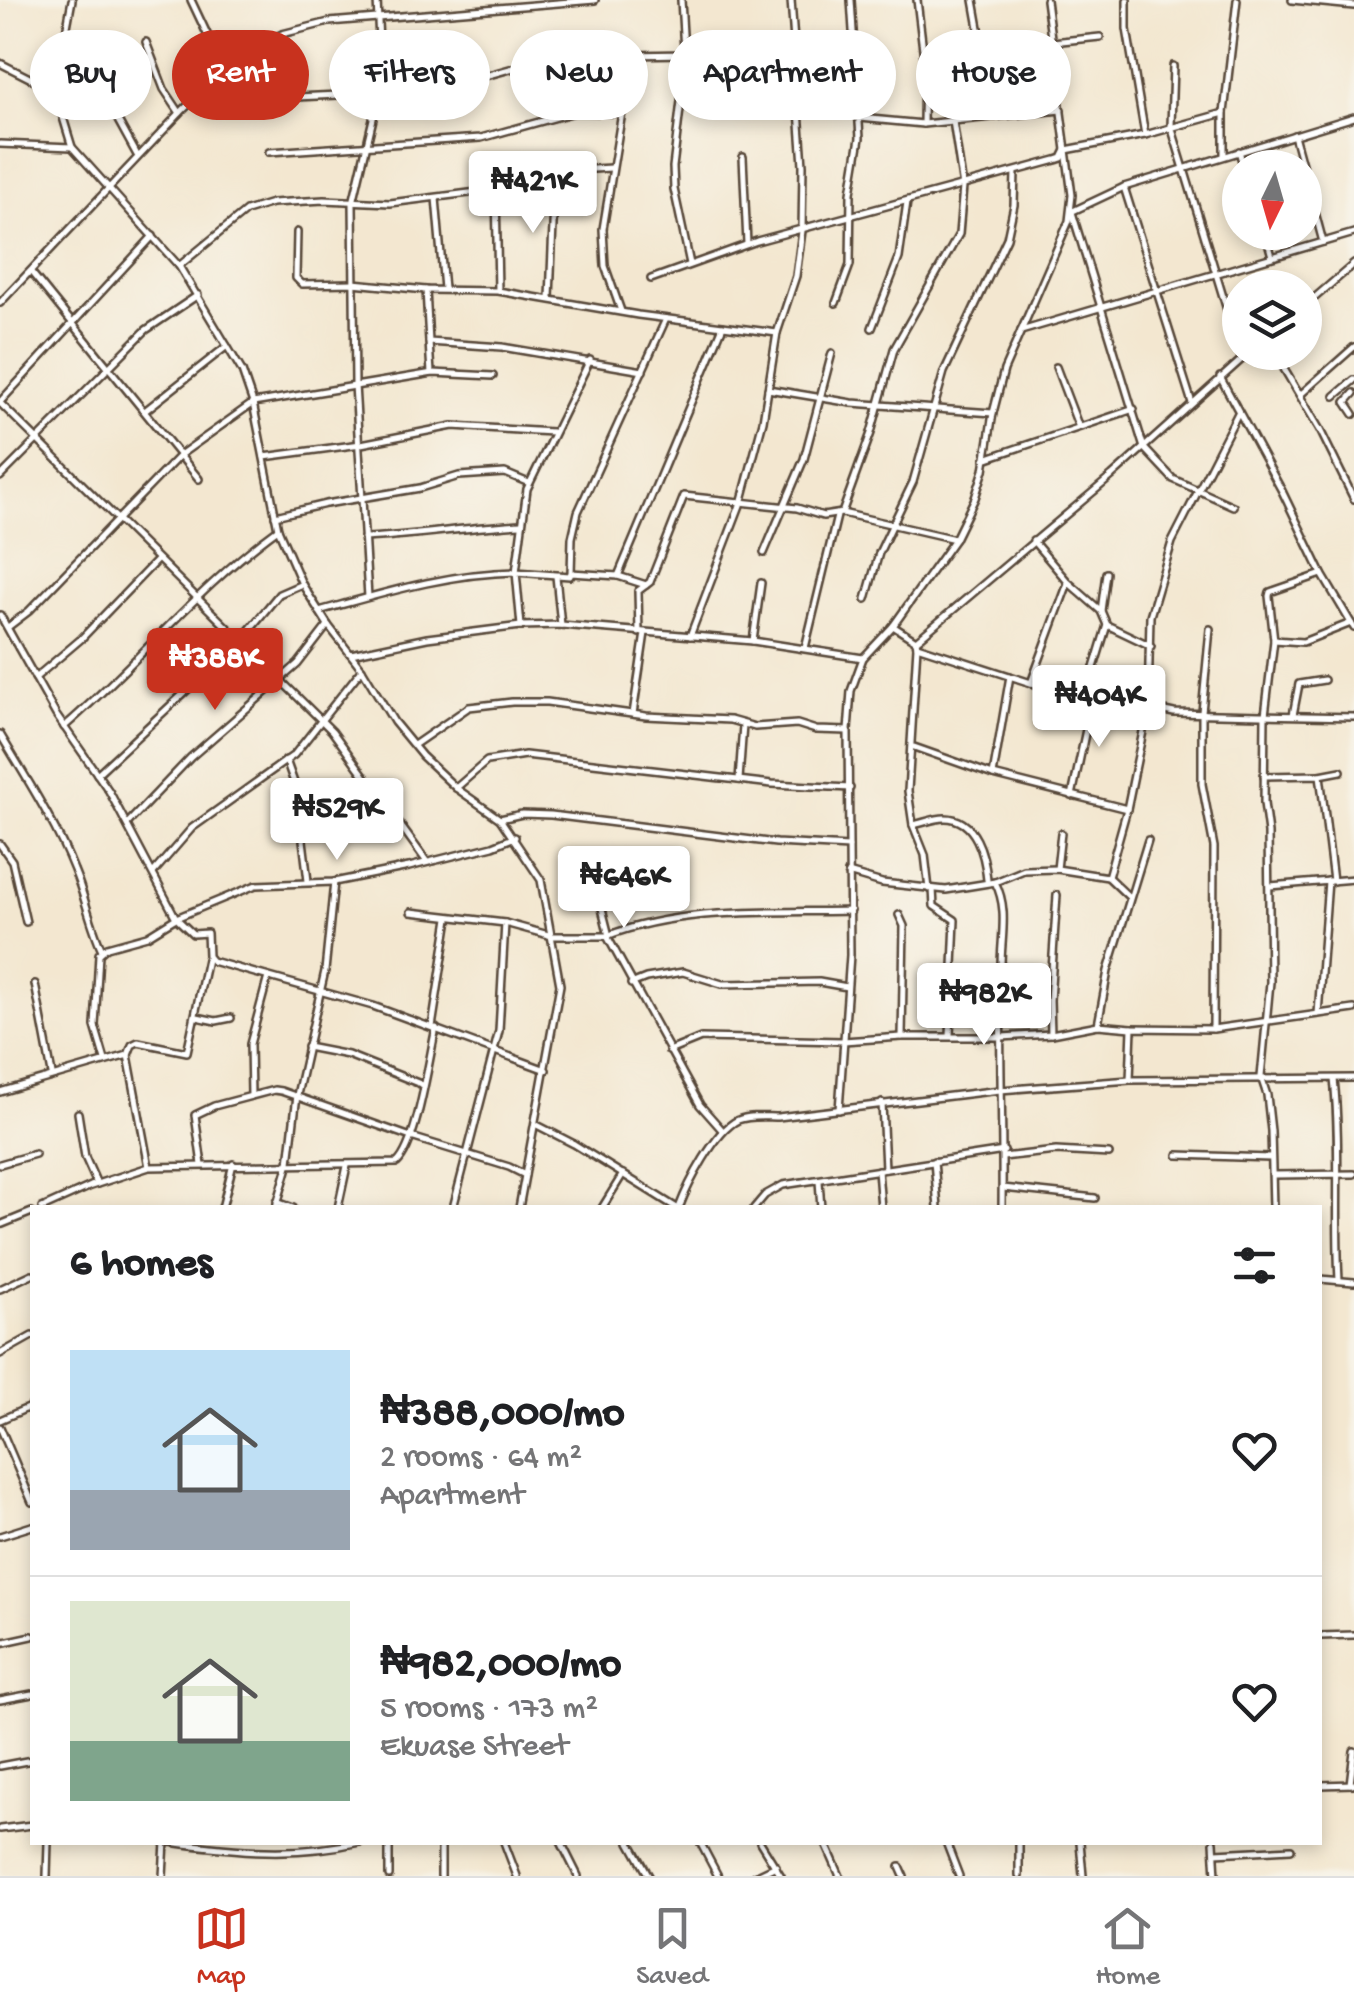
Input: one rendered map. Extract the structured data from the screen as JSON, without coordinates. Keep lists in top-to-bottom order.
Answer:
{
  "north": "bottom",
  "page": {
    "chip": [
      "Buy",
      "Rent",
      "Filters",
      "New",
      "Apartment",
      "House"
    ],
    "price": [
      "₦421K",
      "₦388K",
      "₦404K",
      "₦529K",
      "₦646K",
      "₦982K"
    ],
    "heading": "6 homes",
    "list": [
      {
        "name": "₦388,000/mo",
        "note": "2 rooms · 64 m² · Apartment"
      },
      {
        "name": "₦982,000/mo",
        "note": "5 rooms · 173 m² · Ekuase Street"
      }
    ],
    "tabs": ["Map", "Saved", "Home"]
  }
}
